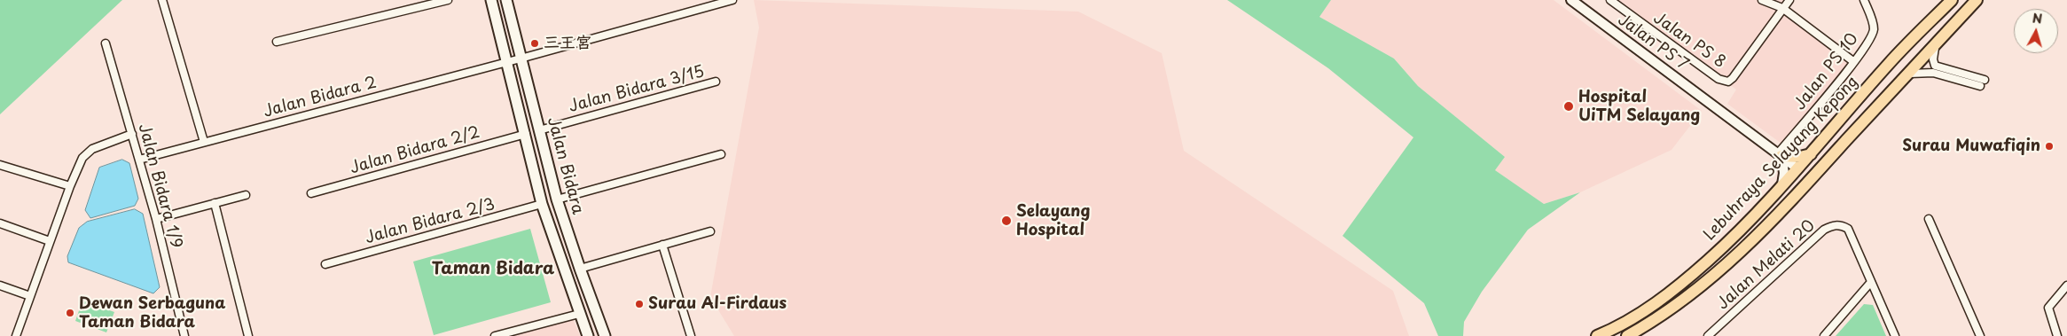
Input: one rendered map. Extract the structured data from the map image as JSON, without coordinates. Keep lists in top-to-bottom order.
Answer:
{
  "streets": {
    "main road": ["Lebuhraya Selayang Kepong", "Jalan Bidara"],
    "street": [
      "Jalan PS 8",
      "Jalan PS 7",
      "Jalan PS 10",
      "Jalan Bidara 3/15",
      "Jalan Bidara 2",
      "Jalan Bidara 2/2",
      "Jalan Bidara 1/9",
      "Jalan Bidara 2/3",
      "Jalan Melati 20"
    ]
  },
  "crossings": [
    ["Jalan PS 7", "Jalan PS 10"],
    ["Jalan PS 7", "Lebuhraya Selayang Kepong"],
    ["Jalan Bidara 3/15", "Jalan Bidara"],
    ["Jalan Bidara 2", "Jalan Bidara"],
    ["Jalan Bidara 2", "Jalan Bidara 1/9"],
    ["Jalan Bidara 2/2", "Jalan Bidara"],
    ["Jalan Bidara", "Jalan Bidara 2/3"]
  ],
  "districts": ["Taman Bidara"],
  "places": [
    "三王宫",
    "Hospital UiTM Selayang",
    "Surau Muwafiqin",
    "Selayang Hospital",
    "Surau Al-Firdaus",
    "Dewan Serbaguna Taman Bidara"
  ],
  "north": "top"
}
